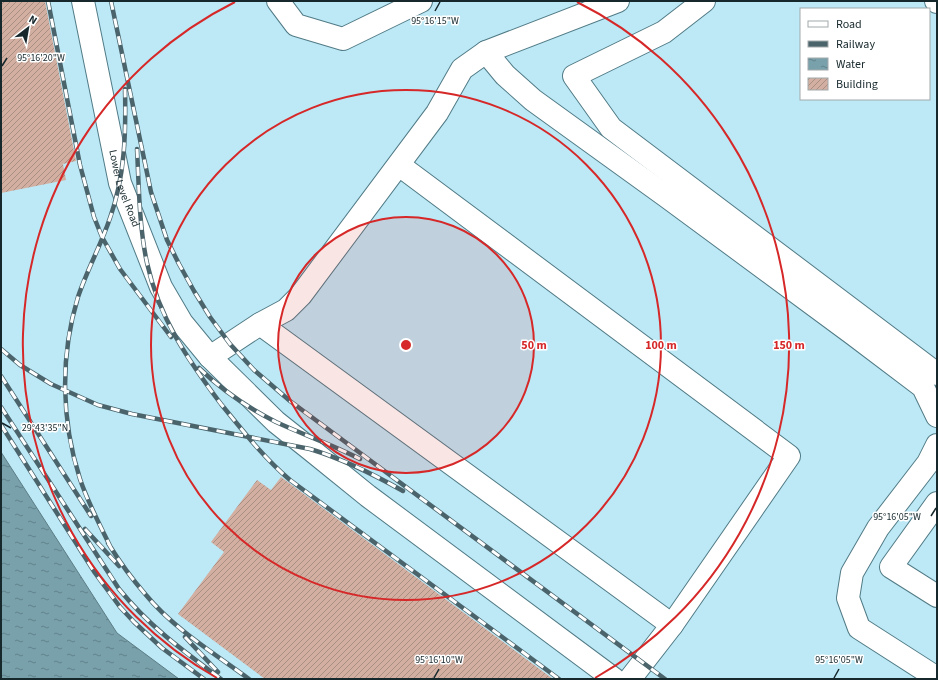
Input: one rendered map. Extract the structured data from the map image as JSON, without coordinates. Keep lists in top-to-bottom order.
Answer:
{
  "streets": {
    "lane": ["Lower Level Road"]
  },
  "legend": [
    "Road",
    "Railway",
    "Water",
    "Building"
  ],
  "north": "top right",
  "coordinates": [
    "95°16'15\"W",
    "95°16'20\"W",
    "29°43'35\"N",
    "95°16'05\"W",
    "95°16'10\"W"
  ],
  "rings": ["50 m", "100 m", "150 m"]
}
